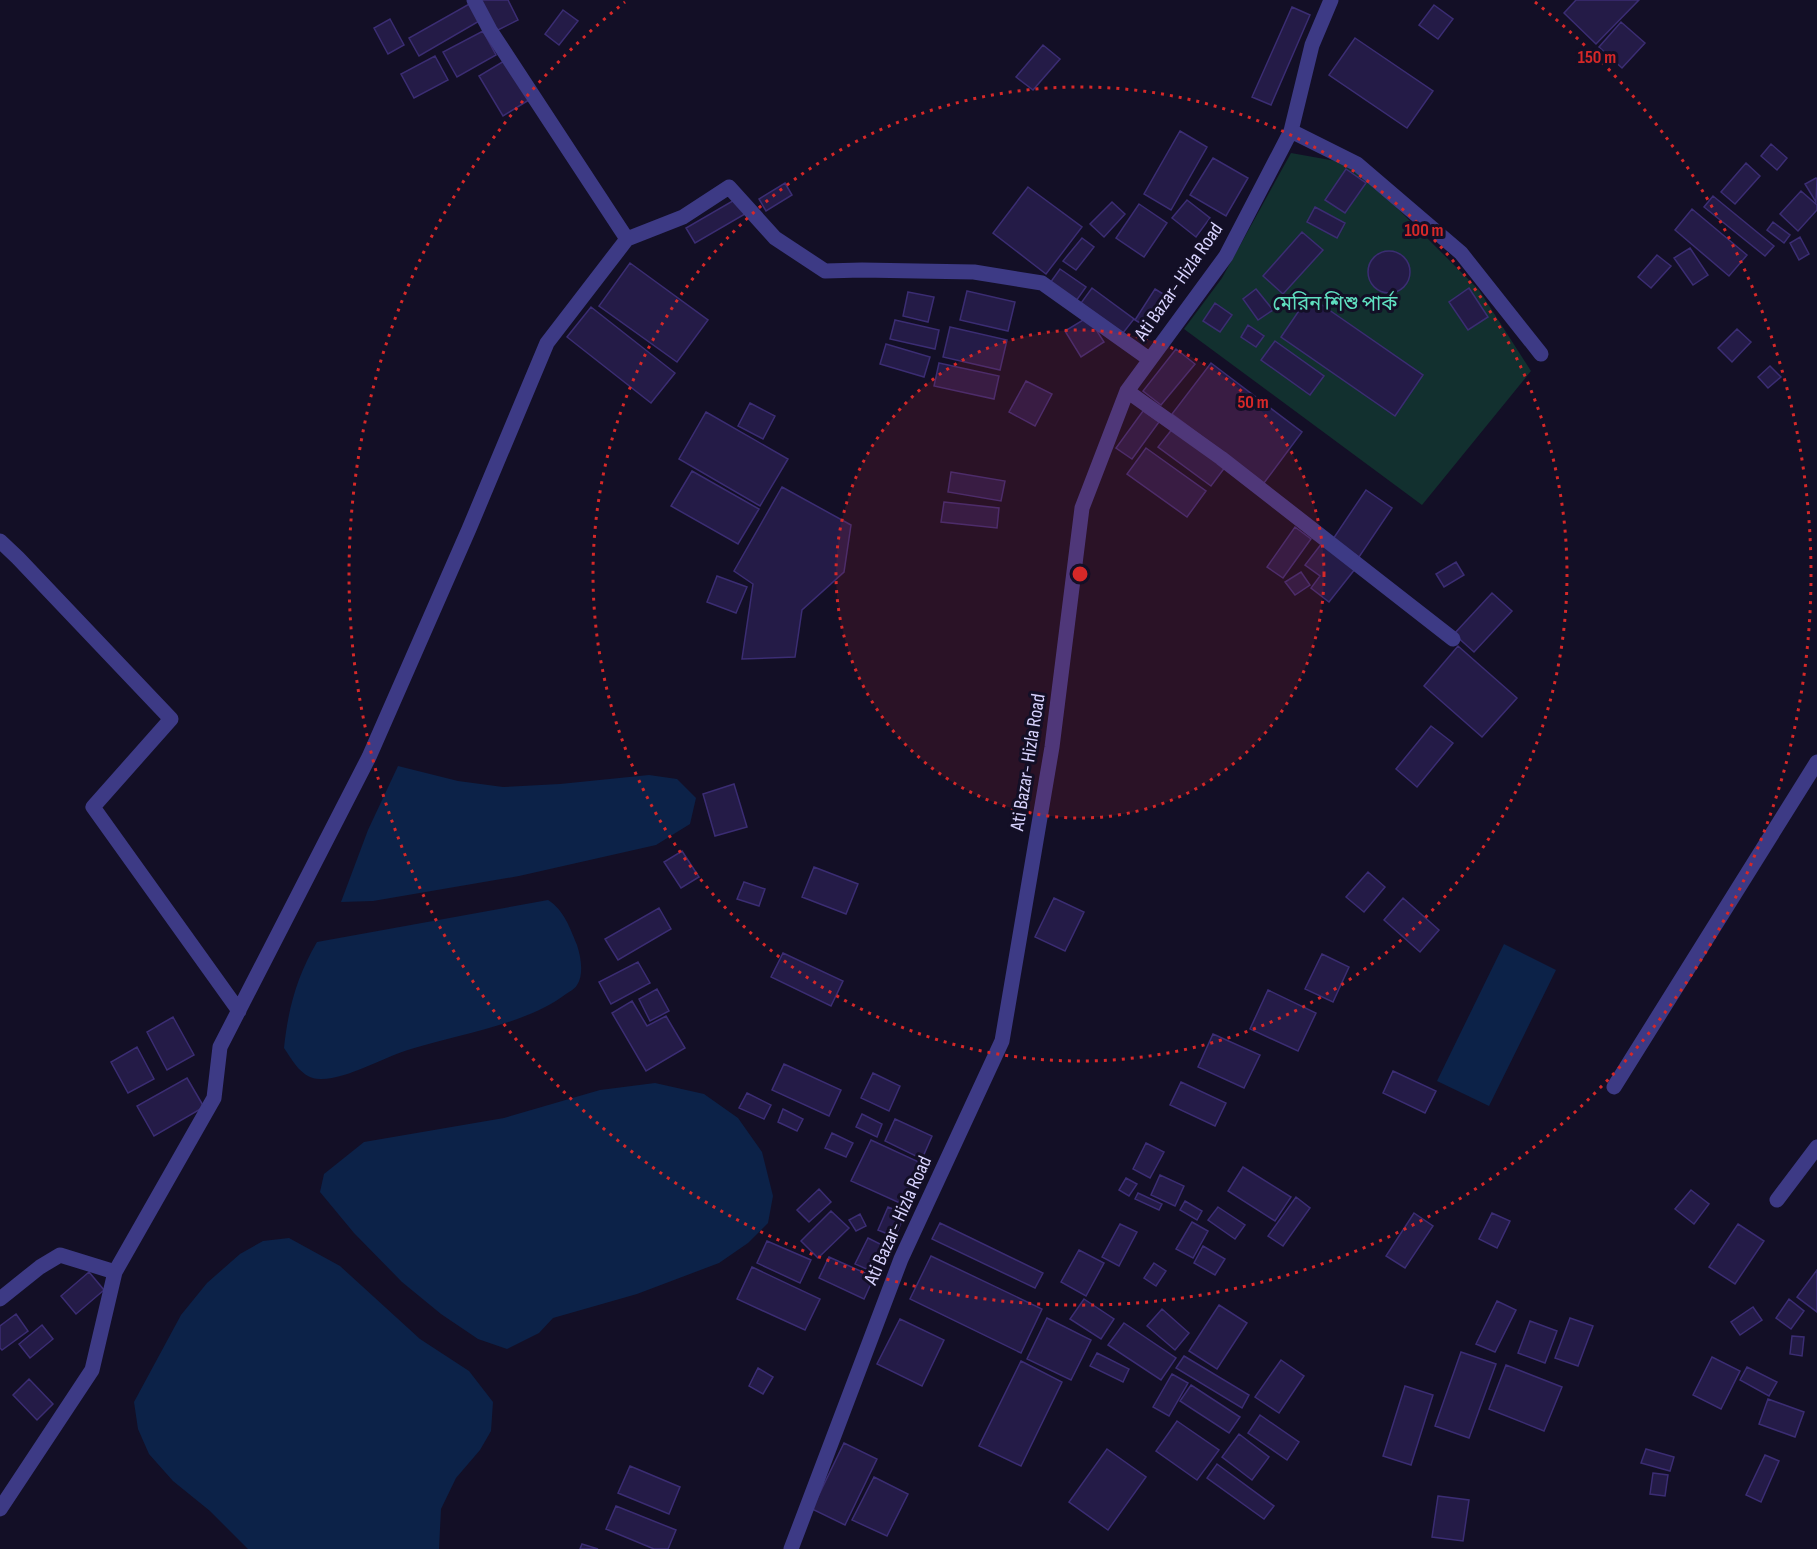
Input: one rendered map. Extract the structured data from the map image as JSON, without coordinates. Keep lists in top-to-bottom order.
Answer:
{
  "streets": {
    "street": ["Ati Bazar- Hizla Road"]
  },
  "parks": ["মেরিন শিশু পার্ক"],
  "rings": ["150 m", "100 m", "50 m"]
}
